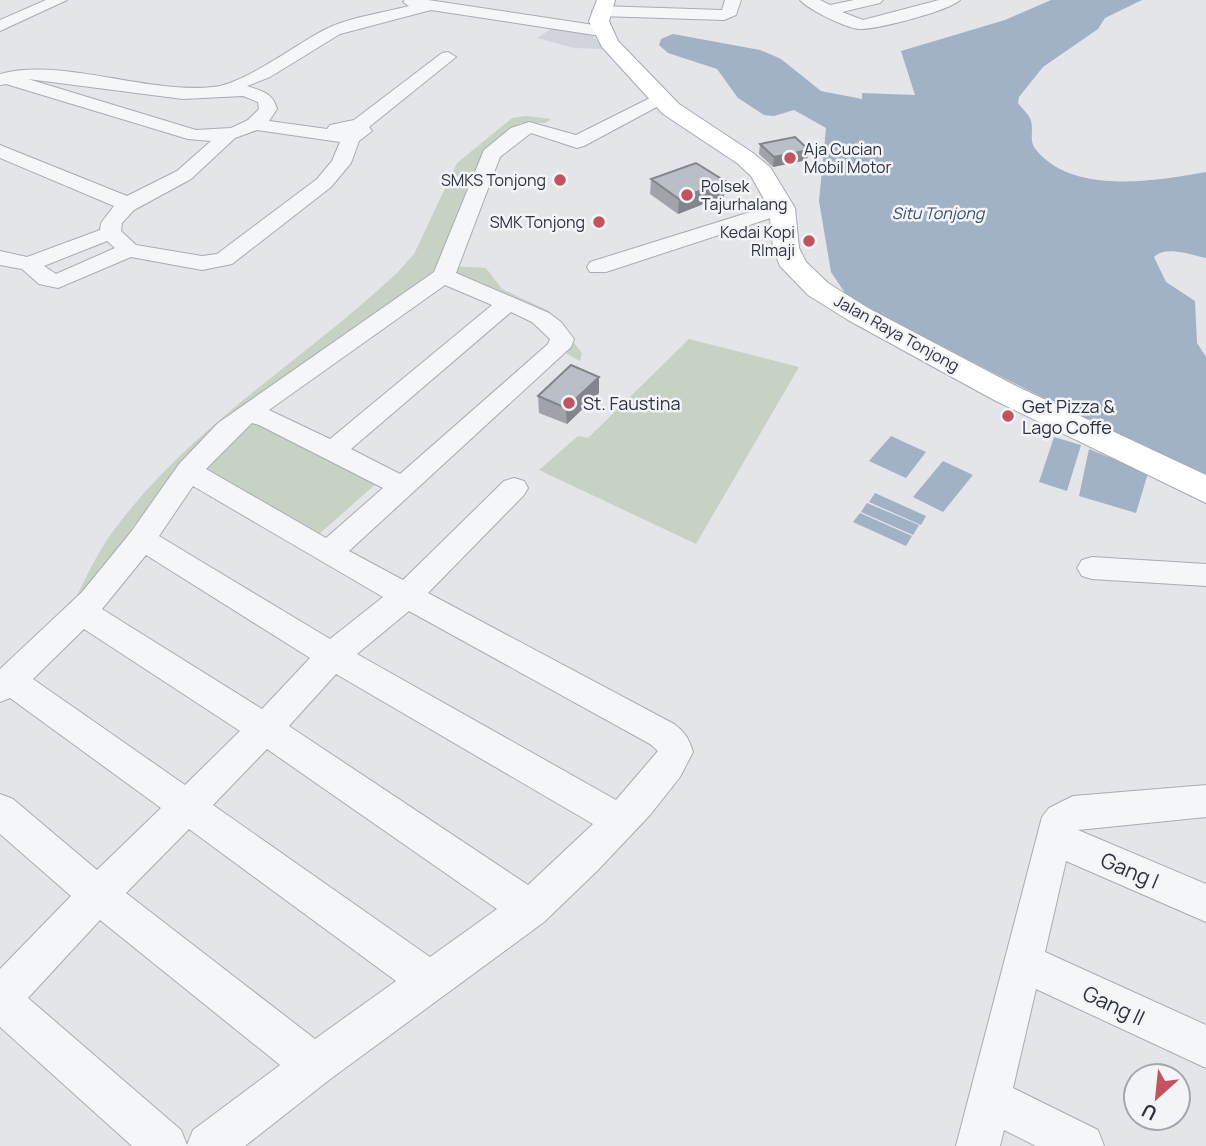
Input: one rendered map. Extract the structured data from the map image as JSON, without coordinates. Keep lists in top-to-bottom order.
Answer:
{
  "streets": {
    "main road": ["Jalan Raya Tonjong"],
    "street": ["Gang I", "Gang II"]
  },
  "water": ["Situ Tonjong"],
  "places": [
    "Aja Cucian Mobil Motor",
    "SMKS Tonjong",
    "Polsek Tajurhalang",
    "SMK Tonjong",
    "Kedai Kopi RImaji",
    "St. Faustina",
    "Get Pizza & Lago Coffe"
  ],
  "north": "bottom left"
}
